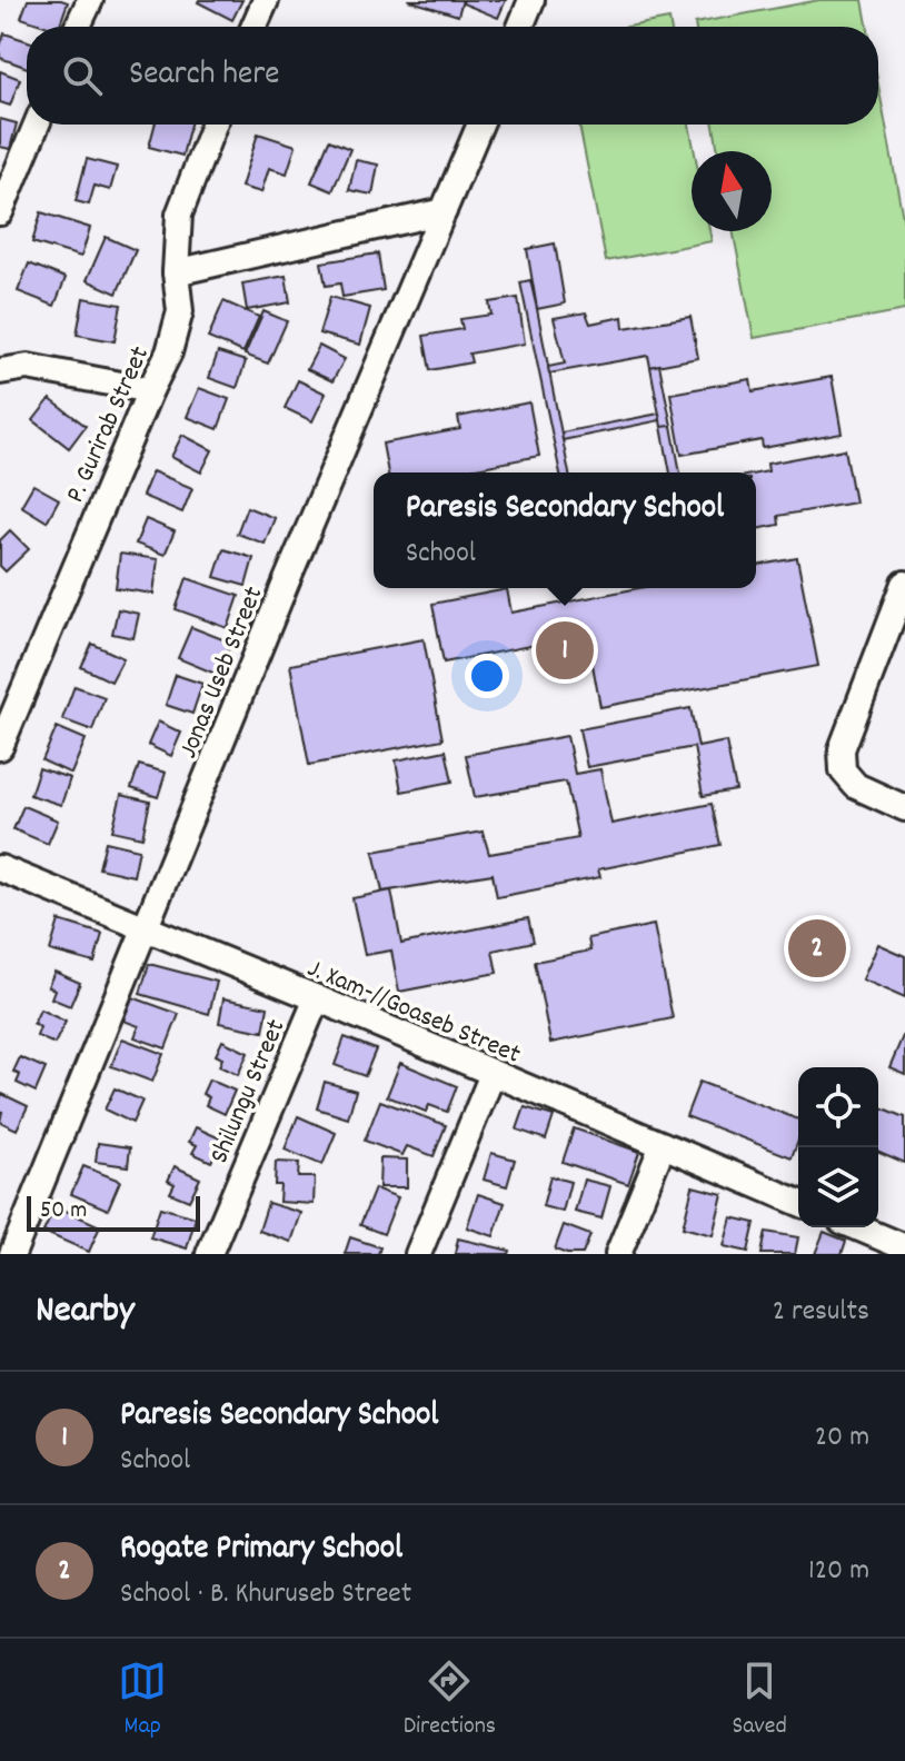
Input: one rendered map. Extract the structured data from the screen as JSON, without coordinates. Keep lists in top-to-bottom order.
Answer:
{
  "streets": {
    "street": [
      "P. Gurirab Street",
      "Jonas Useb Street",
      "J. Xam-//Goaseb Street",
      "Shilungu Street"
    ]
  },
  "crossings": [
    ["Jonas Useb Street", "J. Xam-//Goaseb Street"],
    ["J. Xam-//Goaseb Street", "Shilungu Street"]
  ],
  "scale_bar": "50 m",
  "north": "top",
  "page": {
    "search": "Search here",
    "popup": ["Paresis Secondary School", "School"],
    "pins": ["1", "2"],
    "scale": "50 m",
    "heading": ["Nearby", "2 results"],
    "list": [
      {
        "mark": "1",
        "name": "Paresis Secondary School",
        "note": "School",
        "value": "20 m"
      },
      {
        "mark": "2",
        "name": "Rogate Primary School",
        "note": "School · B. Khuruseb Street",
        "value": "120 m"
      }
    ],
    "nav": ["Map", "Directions", "Saved"]
  }
}
